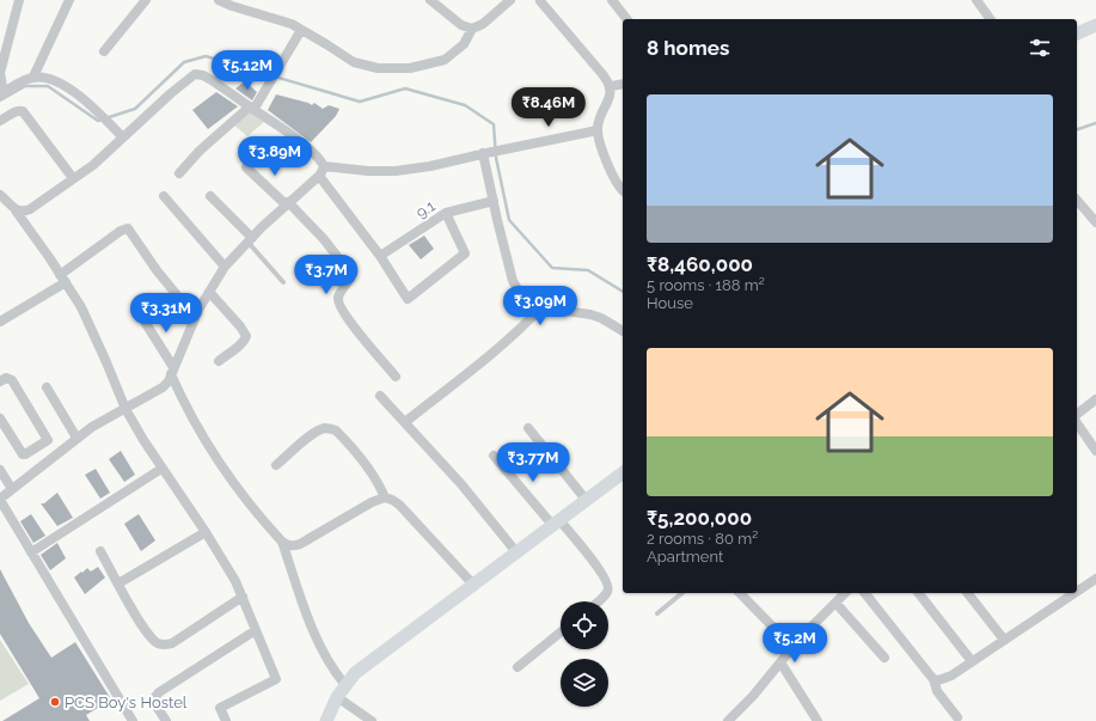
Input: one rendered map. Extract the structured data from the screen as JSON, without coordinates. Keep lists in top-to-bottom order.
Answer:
{
  "streets": {
    "street": ["9.1"]
  },
  "places": ["PCS Boy's Hostel"],
  "page": {
    "heading": "8 homes",
    "price": [
      "₹5.12M",
      "₹8.46M",
      "₹3.89M",
      "₹3.7M",
      "₹3.09M",
      "₹3.31M",
      "₹3.77M",
      "₹5.2M"
    ],
    "list": [
      {
        "name": "₹8,460,000",
        "note": "5 rooms · 188 m² · House"
      },
      {
        "name": "₹5,200,000",
        "note": "2 rooms · 80 m² · Apartment"
      }
    ]
  }
}
